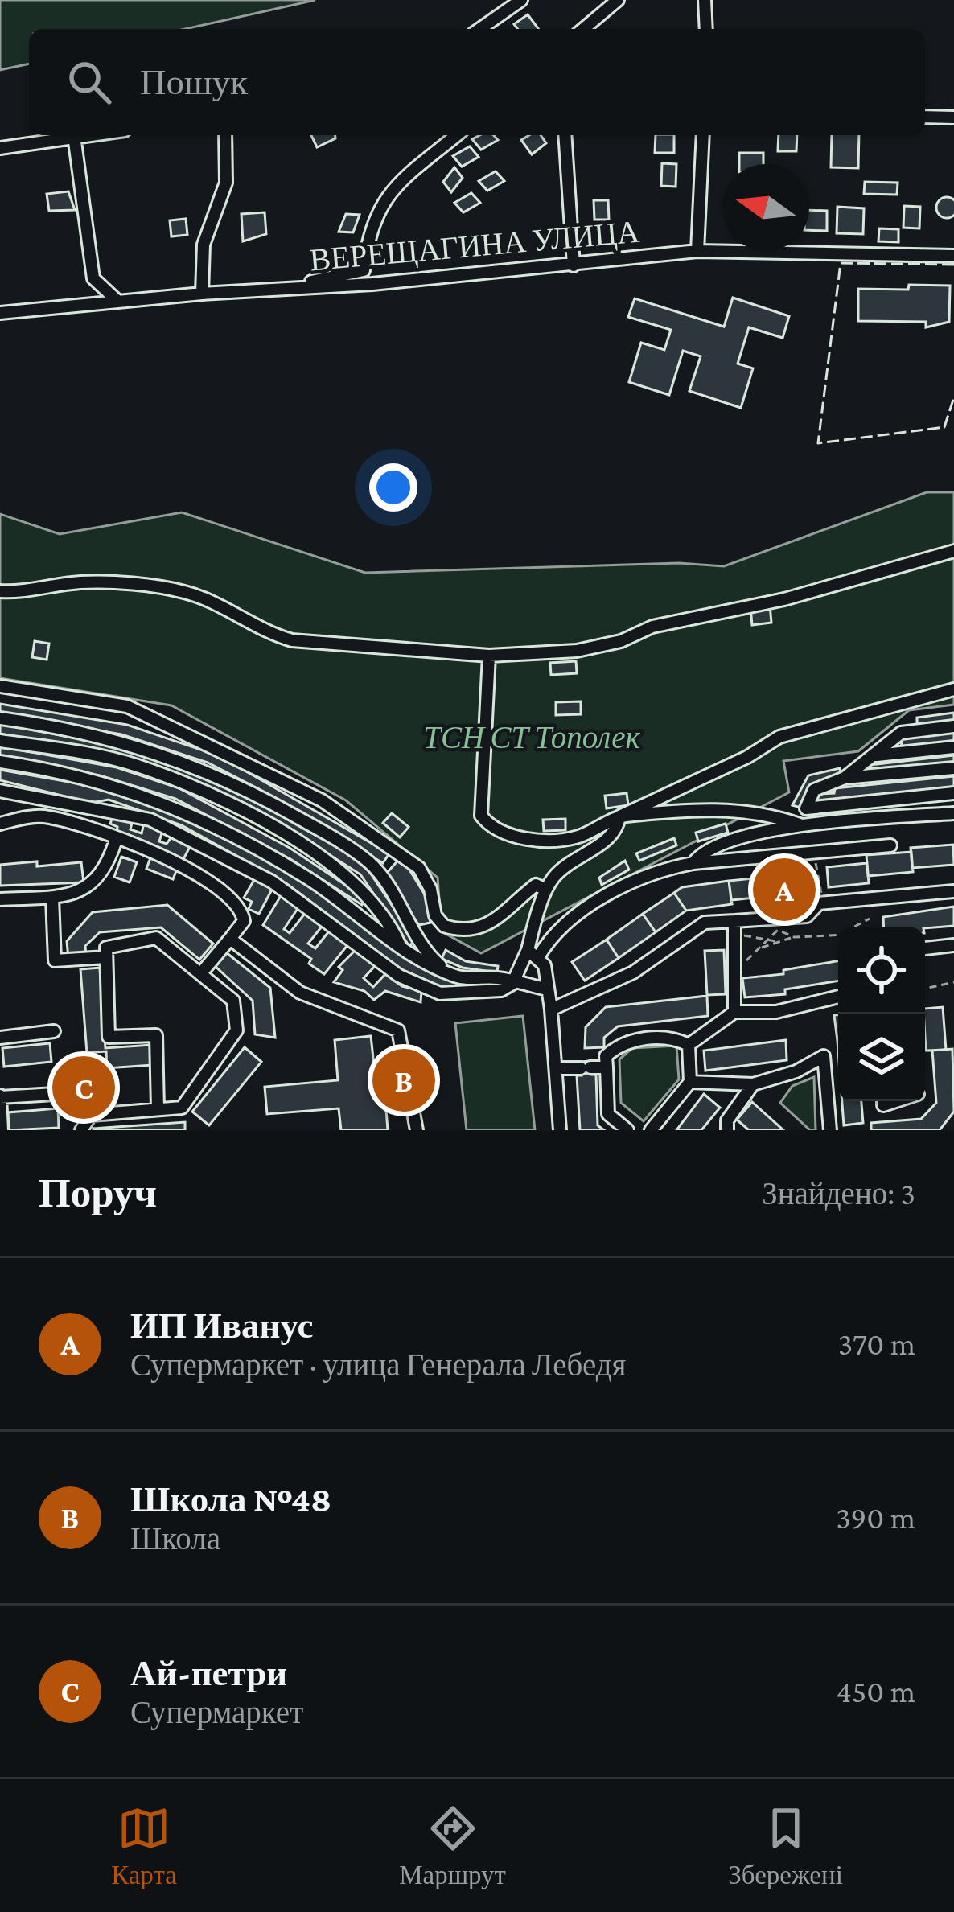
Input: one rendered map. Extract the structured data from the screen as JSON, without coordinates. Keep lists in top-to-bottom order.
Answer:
{
  "streets": {
    "street": ["ВЕРЕЩАГИНА УЛИЦА"]
  },
  "parks": ["ТСН СТ Тополек"],
  "north": "left",
  "page": {
    "search": "Пошук",
    "pins": ["A", "B", "C"],
    "heading": ["Поруч", "Знайдено: 3"],
    "list": [
      {
        "mark": "A",
        "name": "ИП Иванус",
        "note": "Супермаркет · улица Генерала Лебедя",
        "value": "370 m"
      },
      {
        "mark": "B",
        "name": "Школа №48",
        "note": "Школа",
        "value": "390 m"
      },
      {
        "mark": "C",
        "name": "Ай-петри",
        "note": "Супермаркет",
        "value": "450 m"
      }
    ],
    "nav": ["Карта", "Маршрут", "Збережені"]
  }
}
